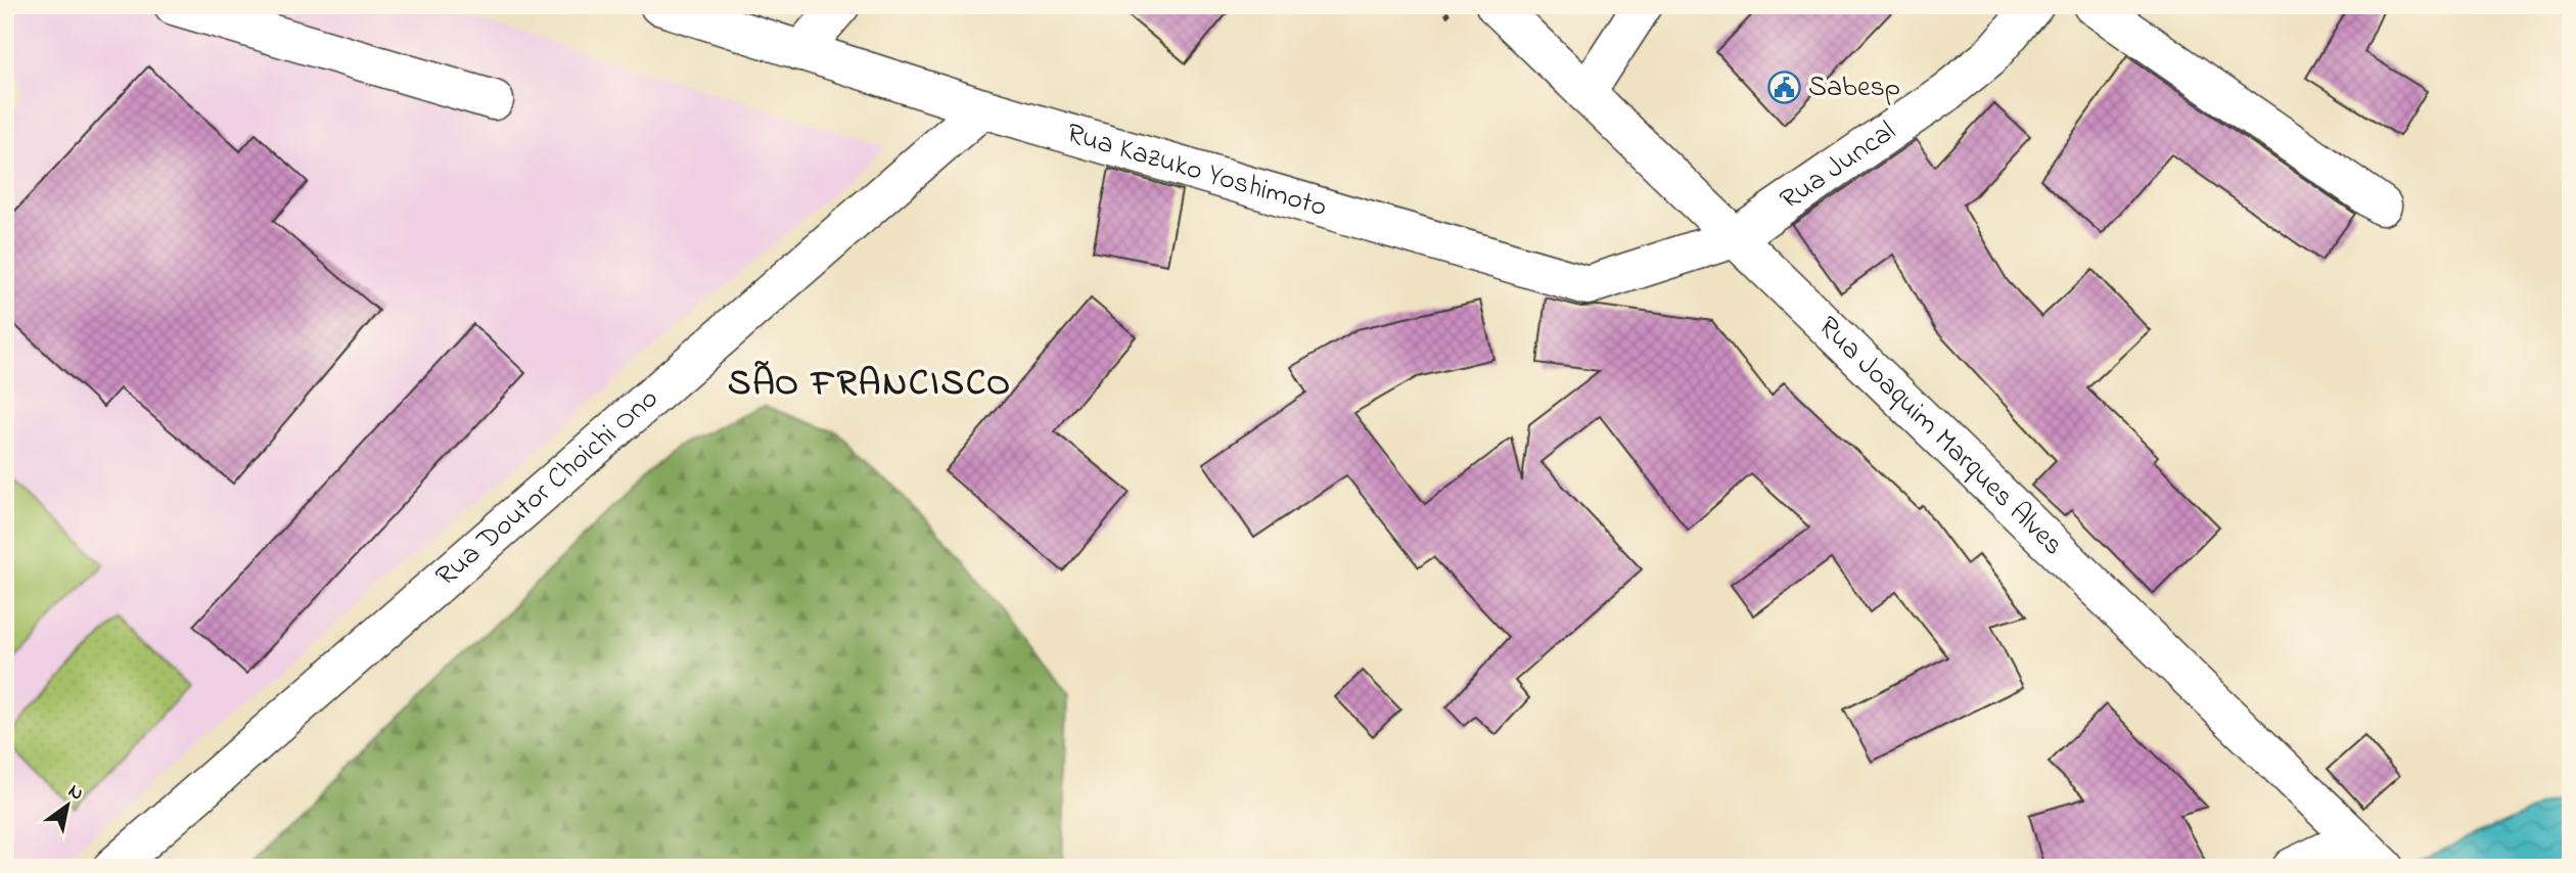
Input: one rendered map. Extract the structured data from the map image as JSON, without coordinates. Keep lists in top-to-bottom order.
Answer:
{
  "streets": {
    "street": [
      "Rua Juncal",
      "Rua Kazuko Yoshimoto",
      "Rua Joaquim Marques Alves",
      "Rua Doutor Choichi Ono"
    ]
  },
  "crossings": [
    ["Rua Juncal", "Rua Kazuko Yoshimoto"],
    ["Rua Juncal", "Rua Joaquim Marques Alves"],
    ["Rua Kazuko Yoshimoto", "Rua Joaquim Marques Alves"],
    ["Rua Kazuko Yoshimoto", "Rua Doutor Choichi Ono"]
  ],
  "districts": ["SÃO FRANCISCO"],
  "places": {
    "public building": ["Sabesp"]
  },
  "north": "top right"
}
